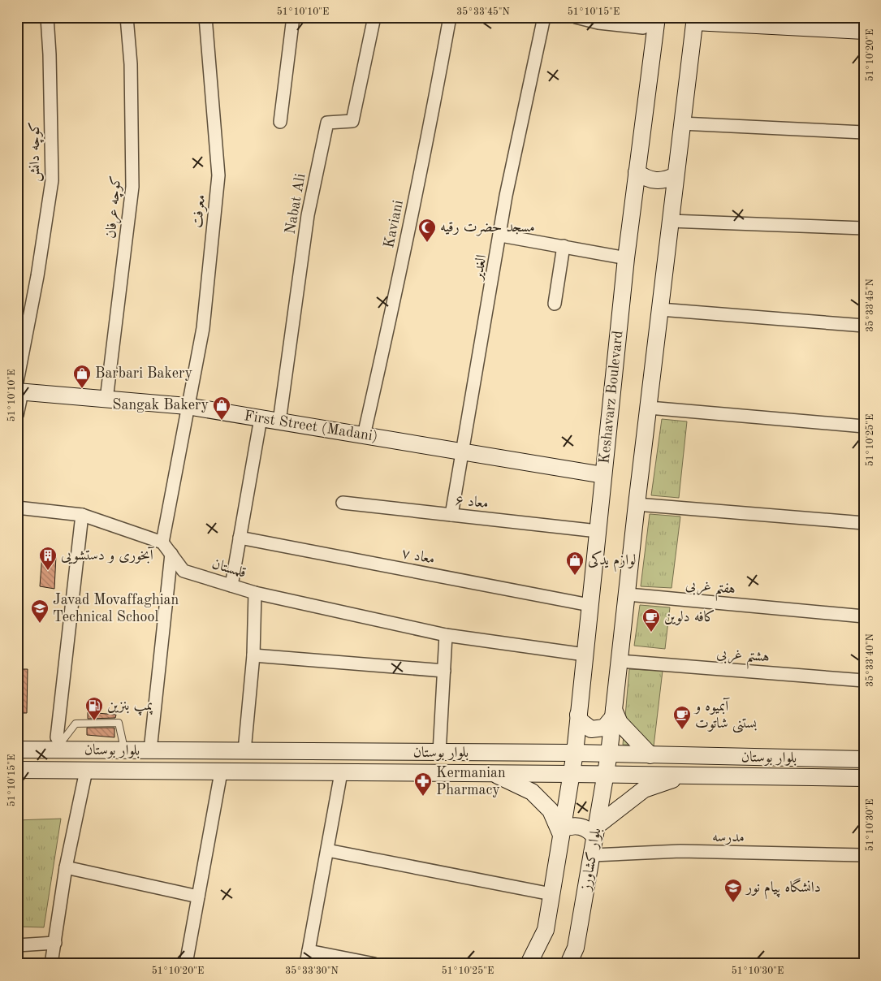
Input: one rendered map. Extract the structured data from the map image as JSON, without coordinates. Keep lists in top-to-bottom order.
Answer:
{
  "streets": {
    "street": [
      "کوچه دانش",
      "Nabat Ali",
      "کوچه عرفان",
      "معرفت",
      "Kaviani",
      "الغدیر",
      "Keshavarz Boulevard",
      "First Street (Madani)",
      "معاد ۶",
      "معاد ۷",
      "قلمستان",
      "هفتم غربی",
      "هشتم غربی",
      "بلوار بوستان",
      "مدرسه",
      "بلوار کشاورز"
    ]
  },
  "crossings": [
    ["کوچه دانش", "First Street (Madani)"],
    ["Nabat Ali", "First Street (Madani)"],
    ["کوچه عرفان", "First Street (Madani)"],
    ["معرفت", "First Street (Madani)"],
    ["معرفت", "قلمستان"],
    ["Kaviani", "First Street (Madani)"],
    ["الغدیر", "First Street (Madani)"],
    ["الغدیر", "معاد ۶"],
    ["Keshavarz Boulevard", "First Street (Madani)"],
    ["Keshavarz Boulevard", "معاد ۶"],
    ["Keshavarz Boulevard", "معاد ۷"],
    ["Keshavarz Boulevard", "قلمستان"],
    ["Keshavarz Boulevard", "بلوار بوستان"],
    ["بلوار بوستان", "بلوار کشاورز"],
    ["مدرسه", "بلوار کشاورز"]
  ],
  "places": {
    "mosque": ["مسجد حضرت رقیه"],
    "shop": ["Barbari Bakery", "Sangak Bakery", "لوازم یدکی"],
    "building": ["آبخوری و دستشویی"],
    "school or university": ["Javad Movaffaghian Technical School", "دانشگاه پیام نور"],
    "cafe": ["کافه دلوین", "آبمیوه و بستنی شاتوت"],
    "fuel station": ["پمپ بنزین"],
    "pharmacy": ["Kermanian Pharmacy"]
  },
  "coordinates": [
    "51°10'10\"E",
    "35°33'45\"N",
    "51°10'15\"E",
    "51°10'20\"E",
    "51°10'25\"E",
    "35°33'40\"N",
    "51°10'30\"E",
    "35°33'30\"N"
  ]
}
